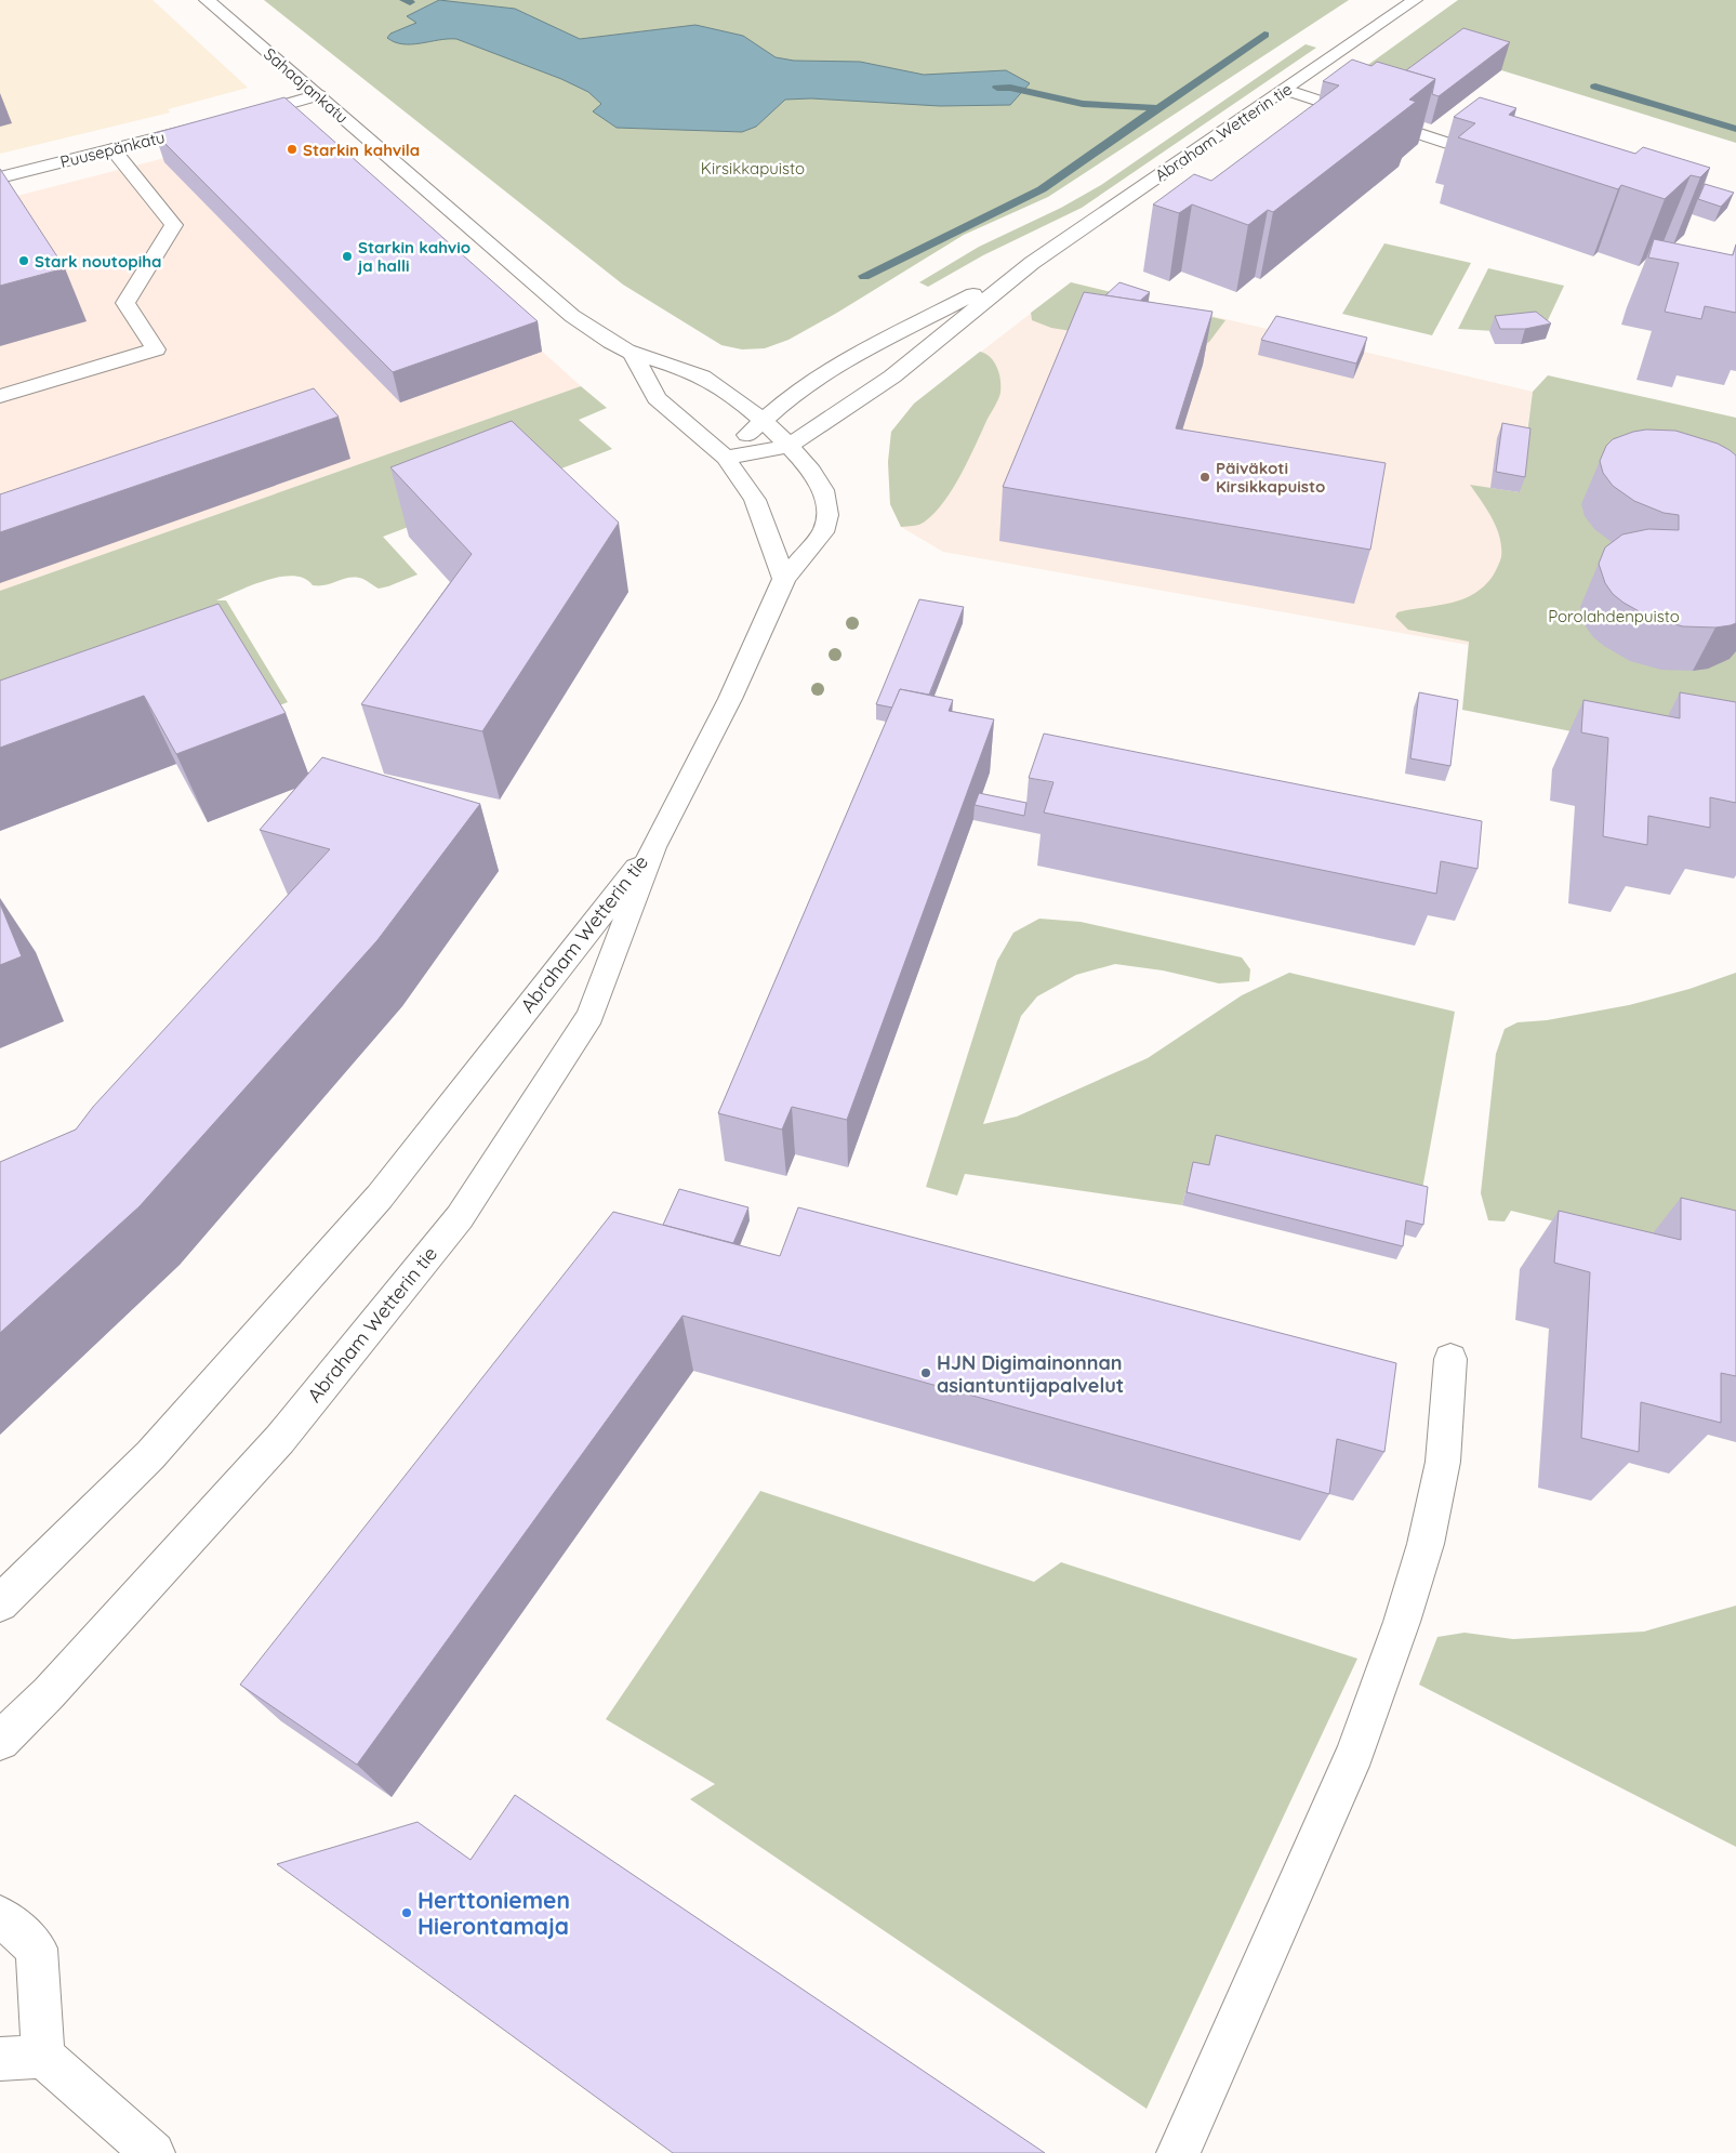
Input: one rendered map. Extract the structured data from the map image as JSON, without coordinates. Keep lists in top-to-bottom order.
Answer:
{
  "streets": {
    "main road": ["Sahaajankatu", "Abraham Wetterin tie", "Puusepänkatu"]
  },
  "crossings": [
    ["Sahaajankatu", "Abraham Wetterin tie"]
  ],
  "parks": ["Kirsikkapuisto", "Porolahdenpuisto"],
  "places": [
    "Starkin kahvila",
    "Starkin kahvio ja halli",
    "Stark noutopiha",
    "Päiväkoti Kirsikkapuisto",
    "HJN Digimainonnan asiantuntijapalvelut",
    "Herttoniemen Hierontamaja"
  ]
}
